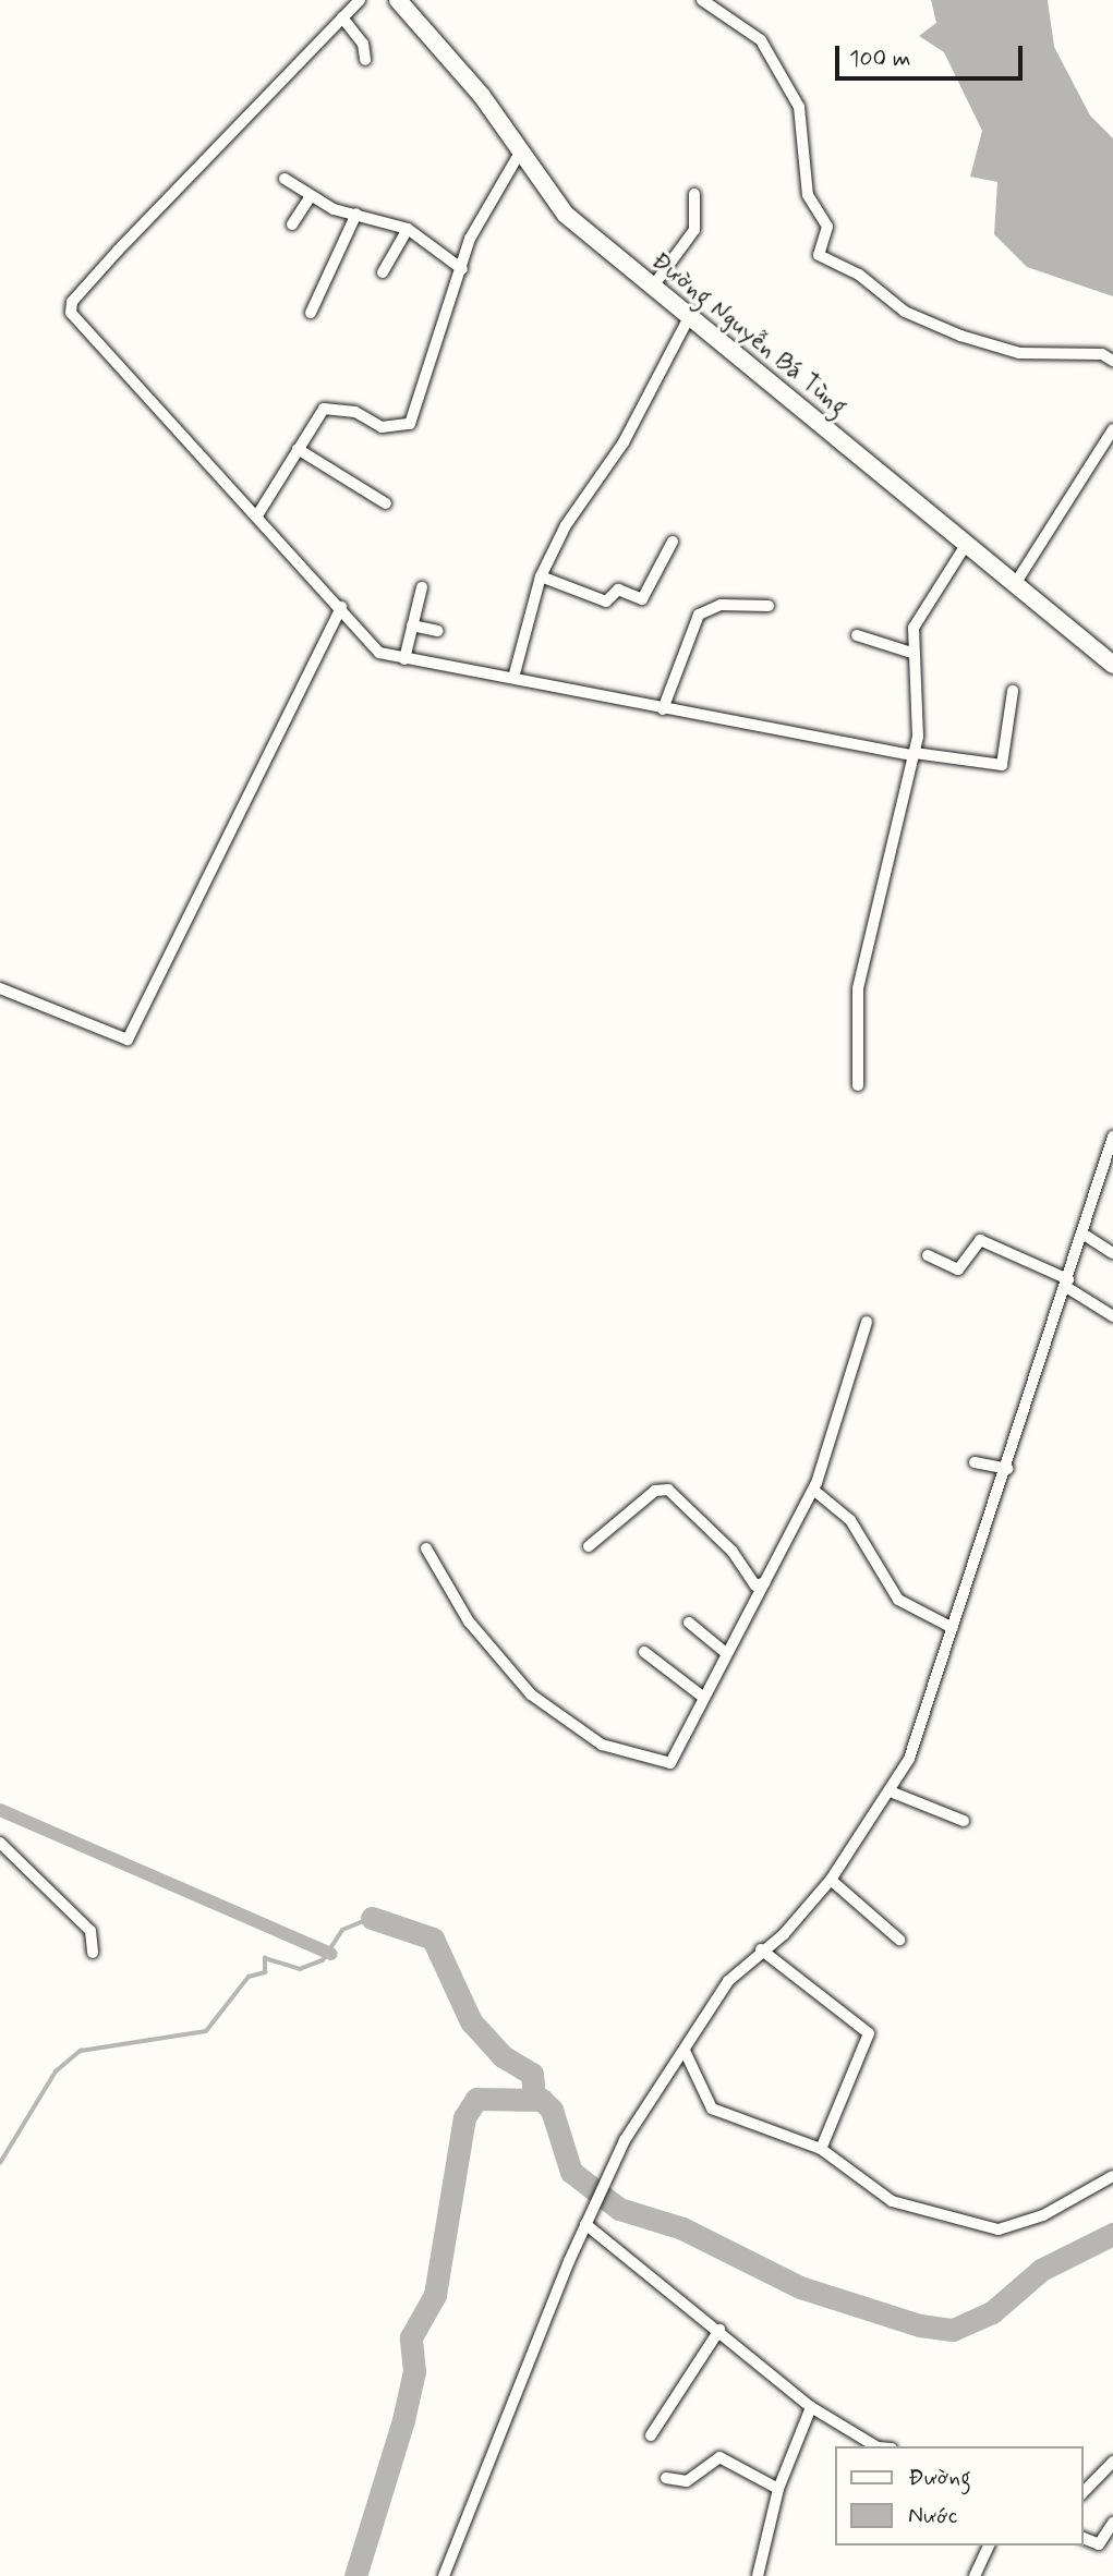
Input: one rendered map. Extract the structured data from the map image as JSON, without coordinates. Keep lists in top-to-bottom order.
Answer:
{
  "streets": {
    "main road": ["Đường Nguyễn Bá Tùng"]
  },
  "legend": ["Đường", "Nước"],
  "scale_bar": "100 m"
}
